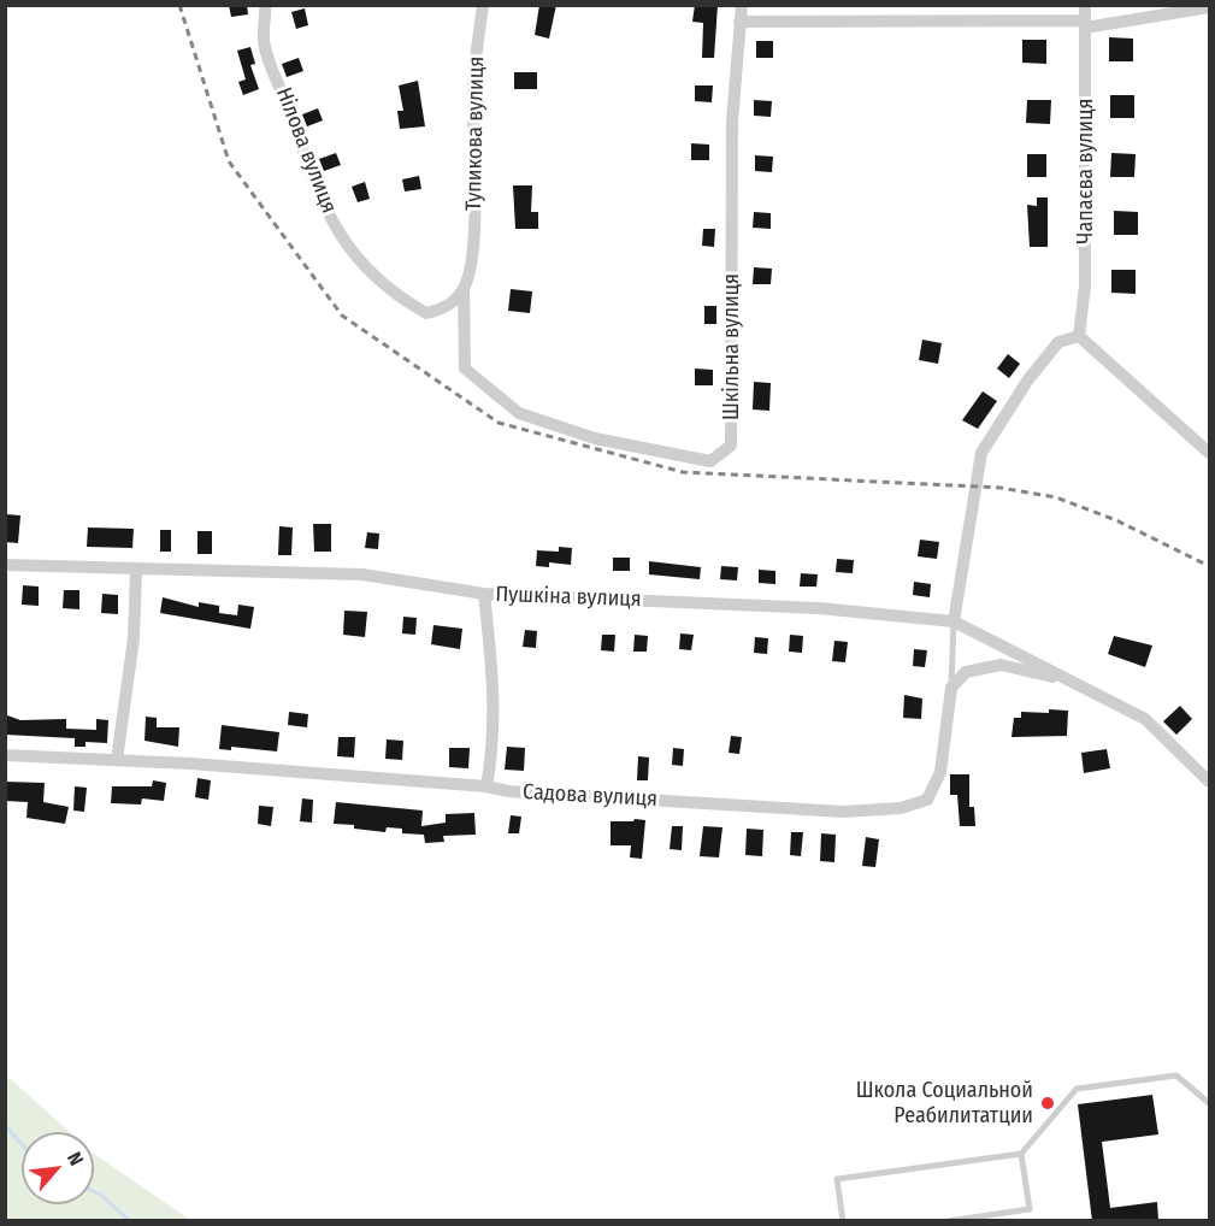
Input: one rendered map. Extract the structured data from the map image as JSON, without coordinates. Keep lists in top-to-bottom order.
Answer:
{
  "streets": {
    "street": [
      "Тупикова вулиця",
      "Нілова вулиця",
      "Чапаєва вулиця",
      "Шкільна вулиця",
      "Пушкіна вулиця",
      "Садова вулиця"
    ]
  },
  "crossings": [
    ["Тупикова вулиця", "Нілова вулиця"],
    ["Тупикова вулиця", "Шкільна вулиця"],
    ["Нілова вулиця", "Шкільна вулиця"]
  ],
  "places": ["Школа Социальной Реабилитатции"],
  "north": "top right"
}
